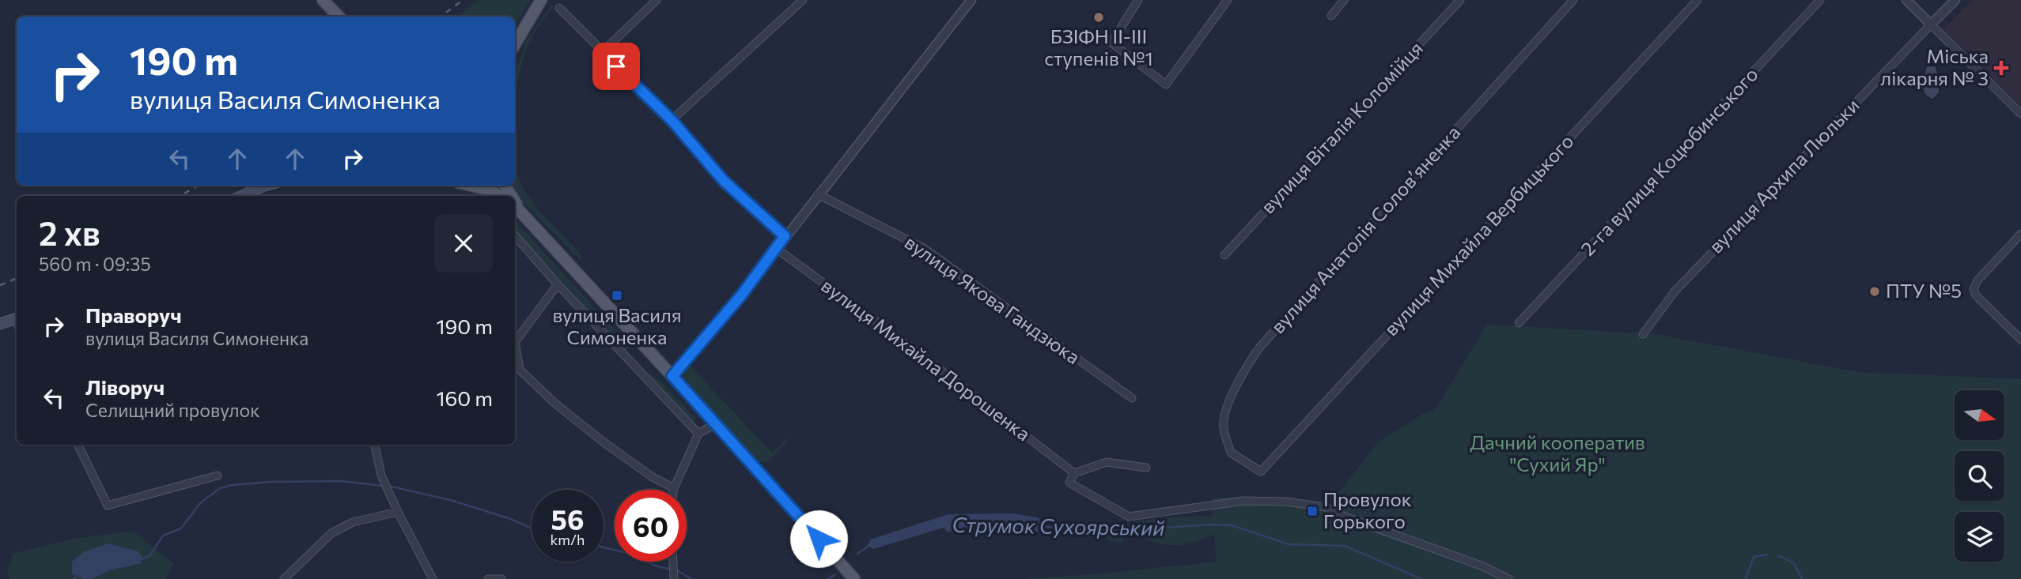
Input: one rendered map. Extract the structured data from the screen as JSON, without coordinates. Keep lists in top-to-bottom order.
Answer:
{
  "streets": {
    "street": [
      "вулиця Віталія Коломійця",
      "2-га вулиця Коцюбинського",
      "вулиця Архипа Люльки",
      "вулиця Анатолія Соловʼяненка",
      "вулиця Михайла Вербицького",
      "вулиця Якова Гандзюка",
      "вулиця Михайла Дорошенка"
    ]
  },
  "crossings": [
    ["вулиця Анатолія Соловʼяненка", "вулиця Михайла Вербицького"]
  ],
  "water": ["Струмок Сухоярський"],
  "parks": ["Дачний кооператив \"Сухий Яр\""],
  "places": {
    "other": ["БЗІФН ІІ-ІІІ ступенів №1", "ПТУ №5"],
    "health": ["Міська лікарня № 3"],
    "transit": ["вулиця Василя Симоненка", "Провулок Горького"]
  },
  "north": "right",
  "page": {
    "turn": ["190 m", "вулиця Василя Симоненка"],
    "heading": ["2 хв", "560 m · 09:35"],
    "list": [
      {
        "name": "Праворуч",
        "note": "вулиця Василя Симоненка",
        "value": "190 m"
      },
      {
        "name": "Ліворуч",
        "note": "Селищний провулок",
        "value": "160 m"
      }
    ],
    "speed": "56 km/h",
    "limit": "60"
  }
}
